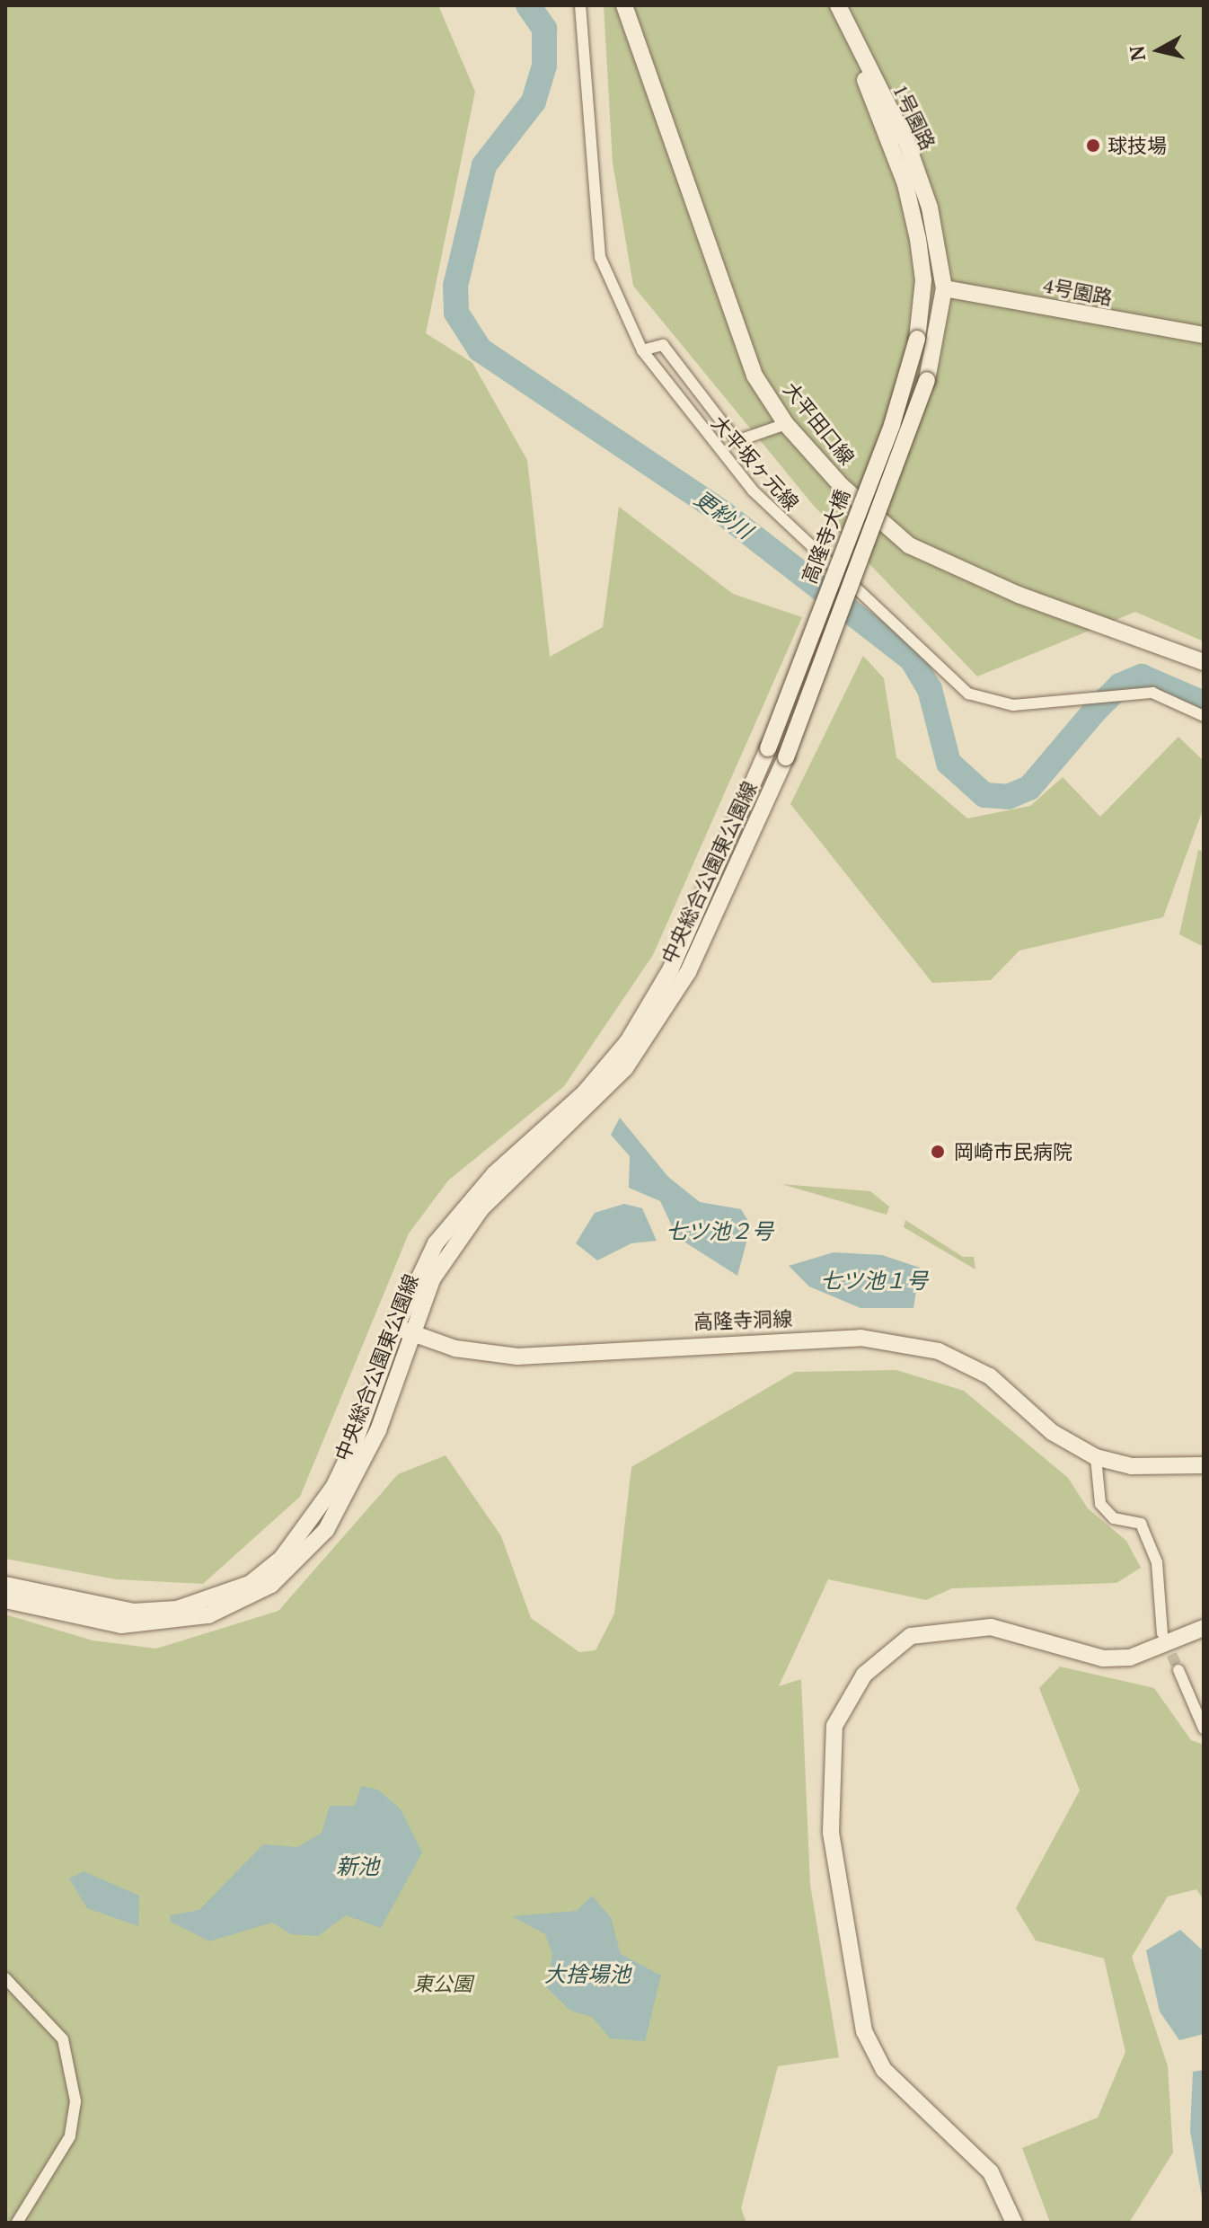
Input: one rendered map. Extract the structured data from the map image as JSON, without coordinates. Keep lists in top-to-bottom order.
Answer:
{
  "streets": {
    "street": [
      "1号園路",
      "4号園路",
      "大平田口線",
      "大平坂ヶ元線",
      "高隆寺大橋",
      "中央総合公園東公園線",
      "高隆寺洞線"
    ]
  },
  "crossings": [
    ["1号園路", "4号園路"],
    ["1号園路", "高隆寺大橋"],
    ["高隆寺大橋", "中央総合公園東公園線"],
    ["高隆寺大橋", "高隆寺洞線"],
    ["中央総合公園東公園線", "高隆寺洞線"]
  ],
  "water": [
    "更紗川",
    "七ツ池２号",
    "七ツ池１号",
    "新池",
    "大捨場池"
  ],
  "parks": ["東公園"],
  "places": ["球技場", "岡崎市民病院"],
  "north": "left"
}
